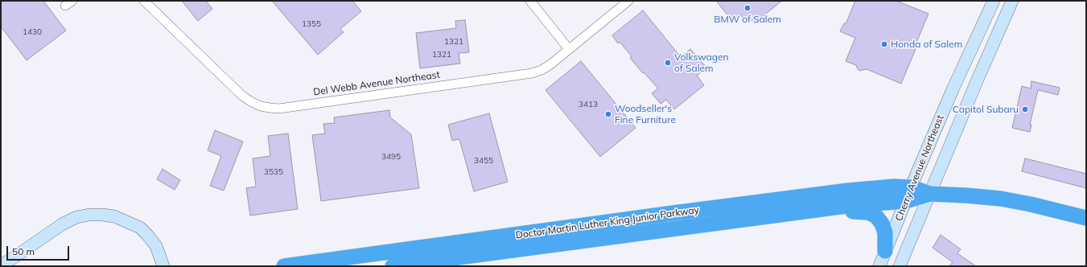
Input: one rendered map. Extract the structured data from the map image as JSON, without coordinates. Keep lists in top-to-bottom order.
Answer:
{
  "streets": {
    "highway": ["Doctor Martin Luther King Junior Parkway"],
    "main road": ["Cherry Avenue Northeast"],
    "street": ["Del Webb Avenue Northeast"]
  },
  "crossings": [
    ["Cherry Avenue Northeast", "Doctor Martin Luther King Junior Parkway"]
  ],
  "places": [
    "BMW of Salem",
    "Honda of Salem",
    "Volkswagen of Salem",
    "Capitol Subaru",
    "Woodseller's Fine Furniture"
  ],
  "house_numbers": [
    "1355",
    "1430",
    "1321",
    "1321",
    "3413",
    "3495",
    "3455",
    "3535"
  ],
  "scale_bar": "50 m"
}
